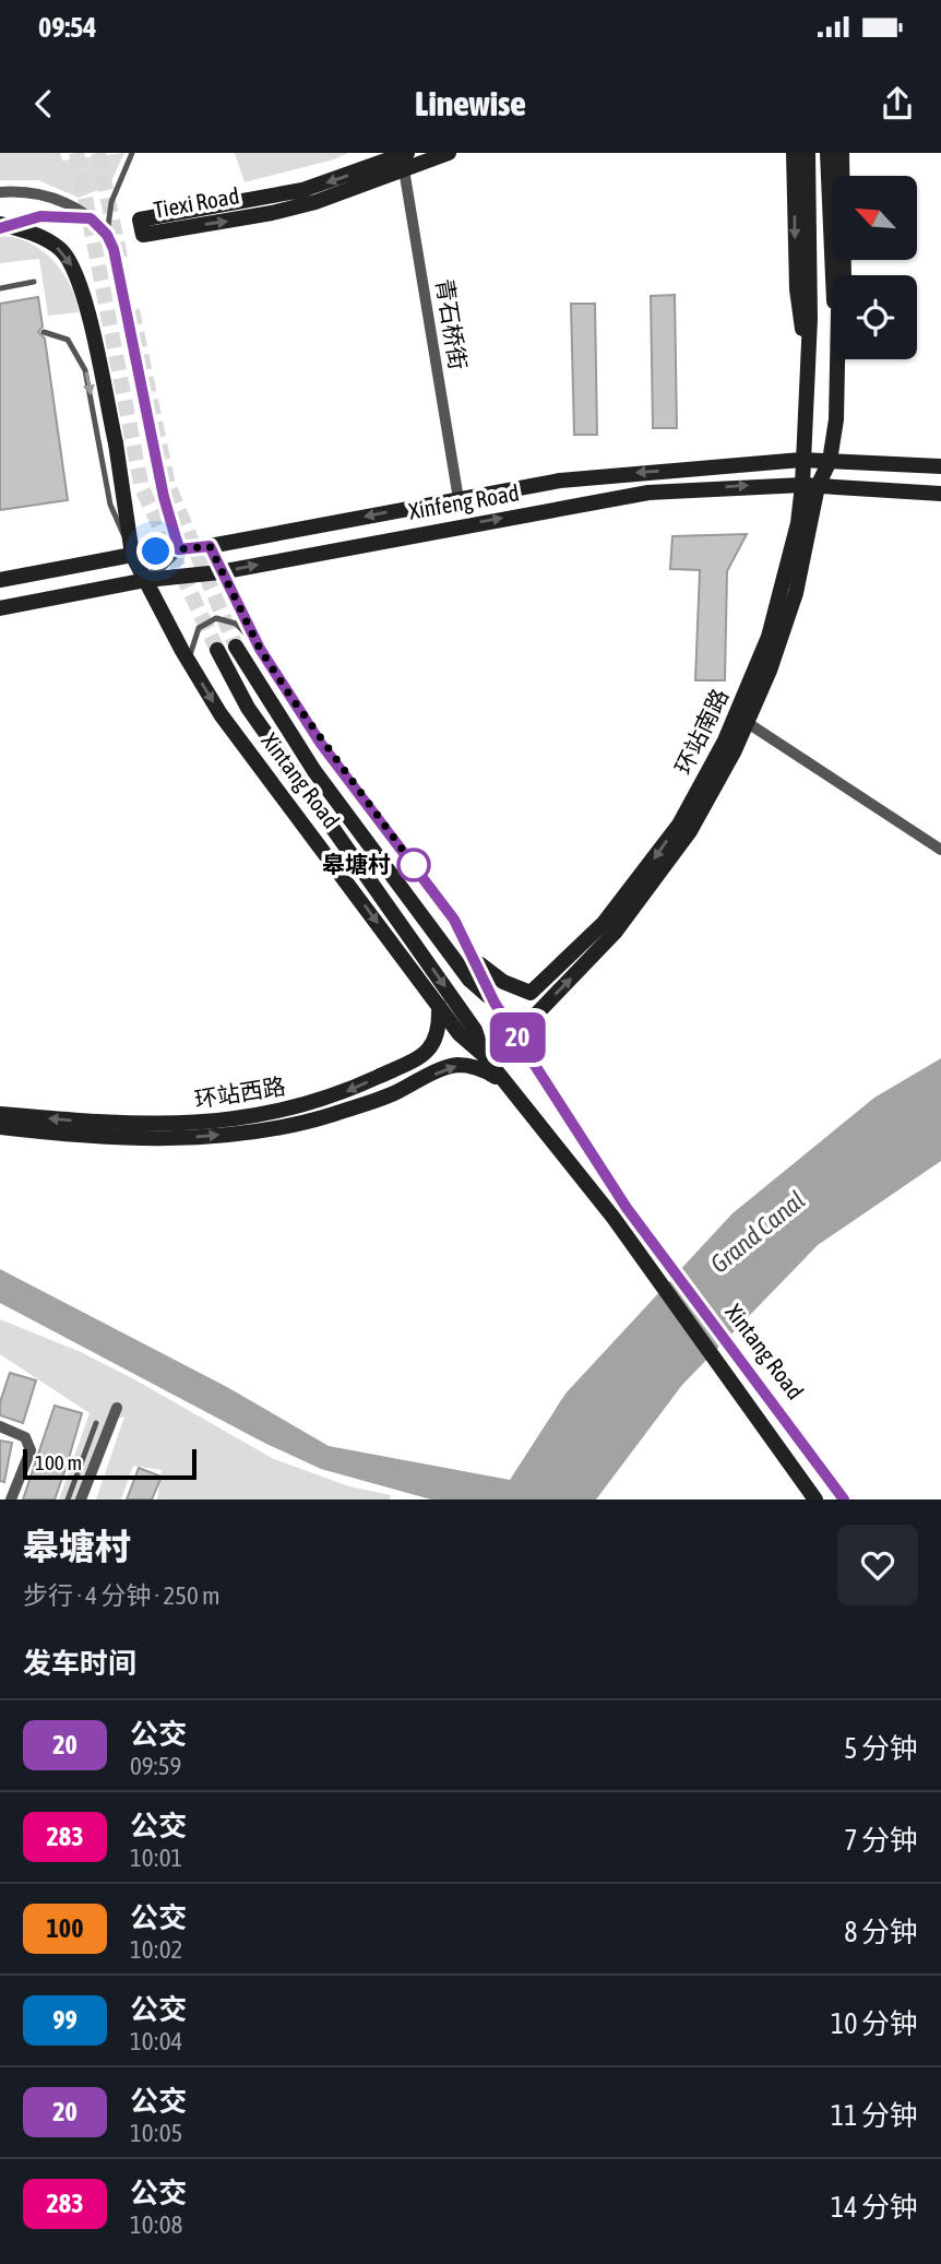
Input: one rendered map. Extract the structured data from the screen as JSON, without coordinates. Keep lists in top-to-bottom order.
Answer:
{
  "streets": {
    "main road": [
      "Tiexi Road",
      "Xinfeng Road",
      "环站南路",
      "Xintang Road",
      "环站西路"
    ],
    "street": ["青石桥街"]
  },
  "crossings": [
    ["Tiexi Road", "青石桥街"],
    ["青石桥街", "Xinfeng Road"],
    ["Xinfeng Road", "环站南路"],
    ["Xinfeng Road", "Xintang Road"],
    ["环站南路", "Xintang Road"],
    ["Xintang Road", "环站西路"]
  ],
  "water": ["Grand Canal"],
  "places": ["皋塘村"],
  "lines": ["bus line 20"],
  "scale_bar": "100 m",
  "north": "top left",
  "page": {
    "status": "09:54",
    "header": "Linewise",
    "on_map": "20",
    "scale": "100 m",
    "heading": [
      ["皋塘村", "步行 · 4 分钟 · 250 m"],
      "发车时间"
    ],
    "list": [
      {
        "mark": "20",
        "name": "公交",
        "note": "09:59",
        "value": "5 分钟"
      },
      {
        "mark": "283",
        "name": "公交",
        "note": "10:01",
        "value": "7 分钟"
      },
      {
        "mark": "100",
        "name": "公交",
        "note": "10:02",
        "value": "8 分钟"
      },
      {
        "mark": "99",
        "name": "公交",
        "note": "10:04",
        "value": "10 分钟"
      },
      {
        "mark": "20",
        "name": "公交",
        "note": "10:05",
        "value": "11 分钟"
      },
      {
        "mark": "283",
        "name": "公交",
        "note": "10:08",
        "value": "14 分钟"
      }
    ]
  }
}
